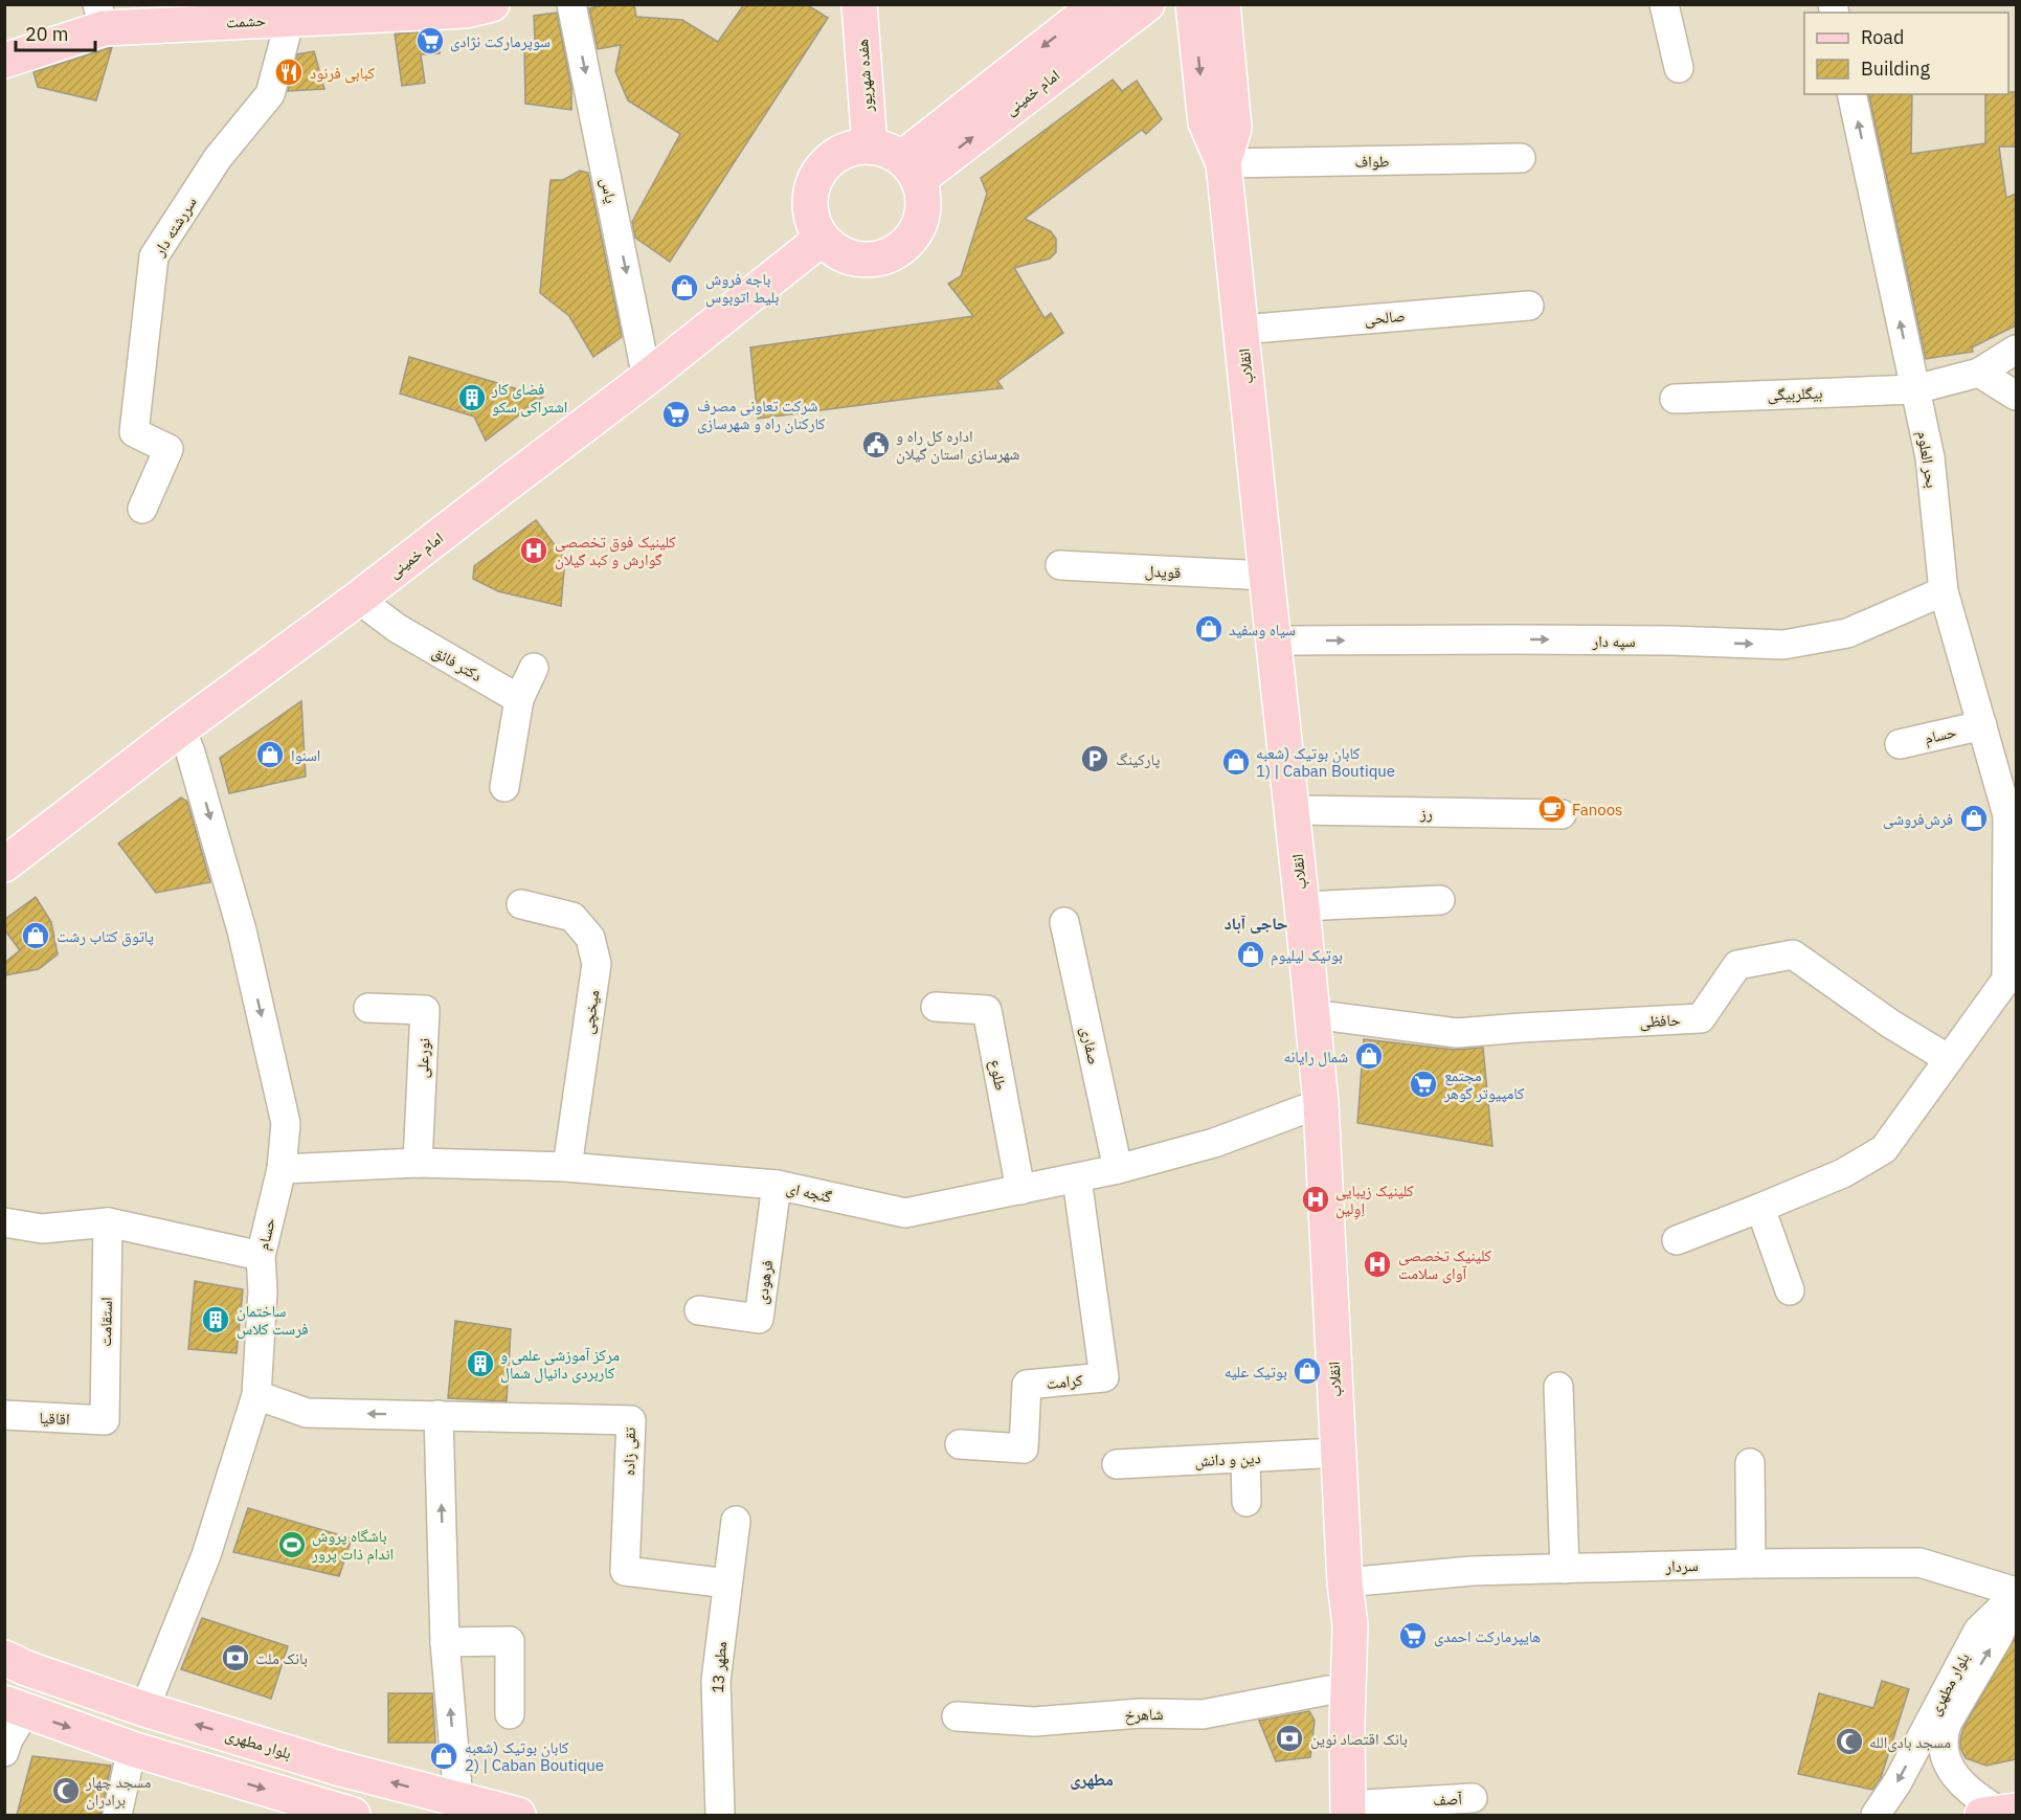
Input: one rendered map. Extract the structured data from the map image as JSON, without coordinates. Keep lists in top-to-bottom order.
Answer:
{
  "streets": {
    "main road": [
      "حشمت",
      "هفده شهریور",
      "امام خمینی",
      "انقلاب",
      "بلوار مطهری"
    ],
    "street": [
      "طواف",
      "یاس",
      "سررشته دار",
      "صالحی",
      "بیگلربیگی",
      "بحر العلوم",
      "قویدل",
      "سپه دار",
      "دکتر فائق",
      "حسام",
      "رز",
      "میخچی",
      "حافظی",
      "صفاری",
      "نورعلی",
      "طلوع",
      "گنجه ای",
      "فرهودی",
      "استقامت",
      "کرامت",
      "اقاقیا",
      "تقی زاده",
      "دین و دانش",
      "سردار",
      "مطهر 13",
      "شاهرخ",
      "آصف"
    ]
  },
  "crossings": [
    ["حشمت", "سررشته دار"],
    ["هفده شهریور", "امام خمینی"],
    ["امام خمینی", "یاس"],
    ["امام خمینی", "دکتر فائق"],
    ["امام خمینی", "حسام"],
    ["طواف", "انقلاب"],
    ["صالحی", "انقلاب"],
    ["انقلاب", "قویدل"],
    ["انقلاب", "سپه دار"],
    ["انقلاب", "رز"],
    ["انقلاب", "حافظی"],
    ["انقلاب", "گنجه ای"],
    ["انقلاب", "دین و دانش"],
    ["انقلاب", "سردار"],
    ["انقلاب", "شاهرخ"],
    ["انقلاب", "آصف"],
    ["بیگلربیگی", "بحر العلوم"],
    ["بحر العلوم", "سپه دار"],
    ["بحر العلوم", "حسام"],
    ["حسام", "گنجه ای"],
    ["حسام", "تقی زاده"],
    ["حسام", "بلوار مطهری"],
    ["میخچی", "گنجه ای"],
    ["صفاری", "گنجه ای"],
    ["نورعلی", "گنجه ای"],
    ["طلوع", "گنجه ای"],
    ["گنجه ای", "فرهودی"],
    ["گنجه ای", "کرامت"],
    ["استقامت", "اقاقیا"],
    ["تقی زاده", "مطهر 13"],
    ["سردار", "بلوار مطهری"]
  ],
  "one_way": [
    "یاس",
    "بحر العلوم",
    "سپه دار",
    "حسام"
  ],
  "districts": ["حاجی آباد", "مطهری"],
  "places": {
    "supermarket": [
      "سوپرمارکت نژادی",
      "شرکت تعاونی مصرف کارکنان راه و شهرسازی",
      "مجتمع کامپیوتر گوهر",
      "هایپرمارکت احمدی"
    ],
    "restaurant": ["کبابی فرنود"],
    "shop": [
      "باجه فروش بلیط اتوبوس",
      "سیاه وسفید",
      "اسنوا",
      "کابان بوتیک (شعبه 1) | Caban Boutique",
      "فرش‌فروشی",
      "پاتوق کتاب رشت",
      "بوتیک لیلیوم",
      "شمال رایانه",
      "بوتیک علیه",
      "کابان بوتیک (شعبه 2) | Caban Boutique"
    ],
    "building": ["فضای کار اشتراکی سکو", "ساختمان فرست کلاس", "مرکز آموزشی علمی و کاربردی دانیال شمال"],
    "public building": ["اداره کل راه و شهرسازی استان گیلان"],
    "hospital": ["کلینیک فوق تخصصی گوارش و کبد گیلان", "کلینیک زیبایی اِوِلین", "کلینیک تخصصی آوای سلامت"],
    "parking": ["پارکینگ"],
    "cafe": ["Fanoos"],
    "sports": ["باشگاه پروش اندام ذات پرور"],
    "bank": ["بانک ملت", "بانک اقتصاد نوین"],
    "mosque": ["مسجد بادی‌الله", "مسجد چهار برادران"]
  },
  "legend": ["Road", "Building"],
  "scale_bar": "20 m"
}
